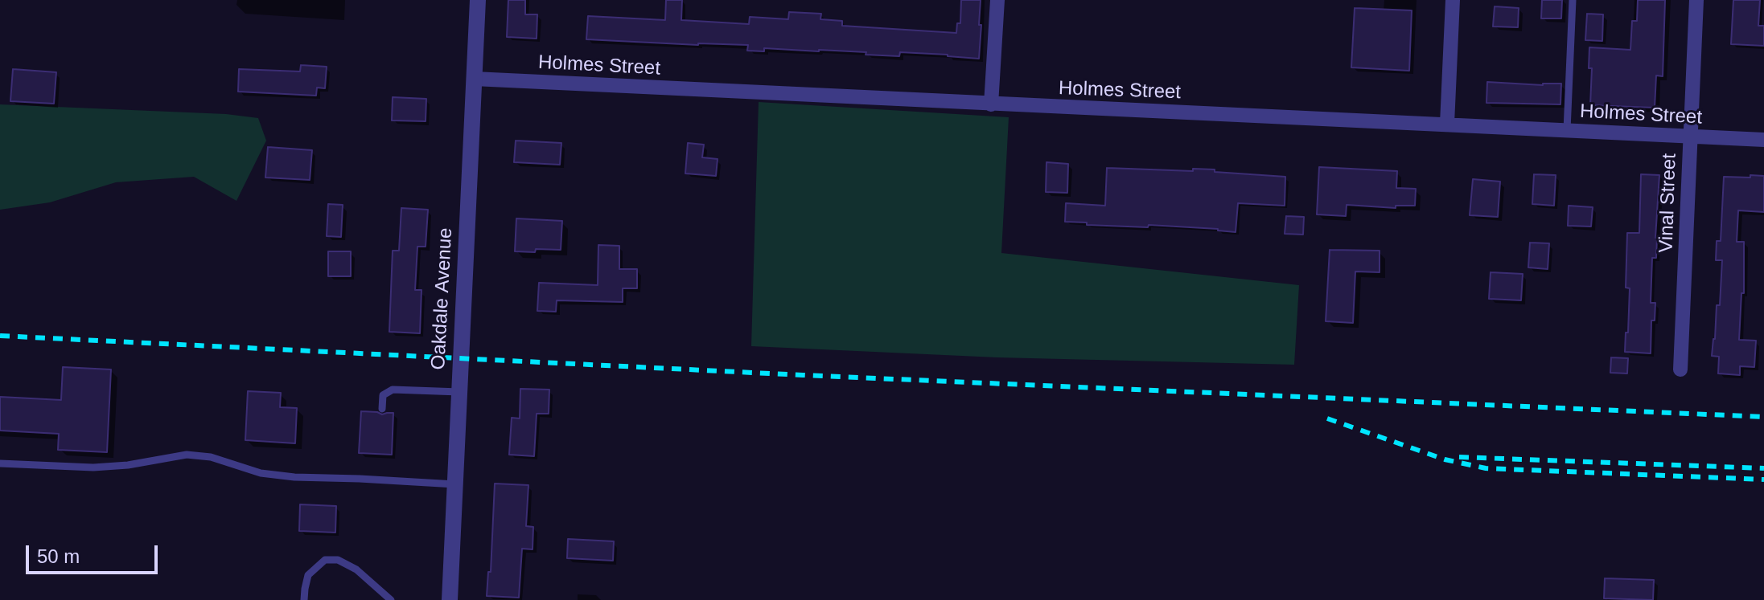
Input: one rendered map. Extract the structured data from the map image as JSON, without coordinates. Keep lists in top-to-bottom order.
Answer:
{
  "streets": {
    "street": ["Holmes Street", "Vinal Street", "Oakdale Avenue"]
  },
  "crossings": [
    ["Holmes Street", "Vinal Street"],
    ["Holmes Street", "Oakdale Avenue"]
  ],
  "scale_bar": "50 m"
}
